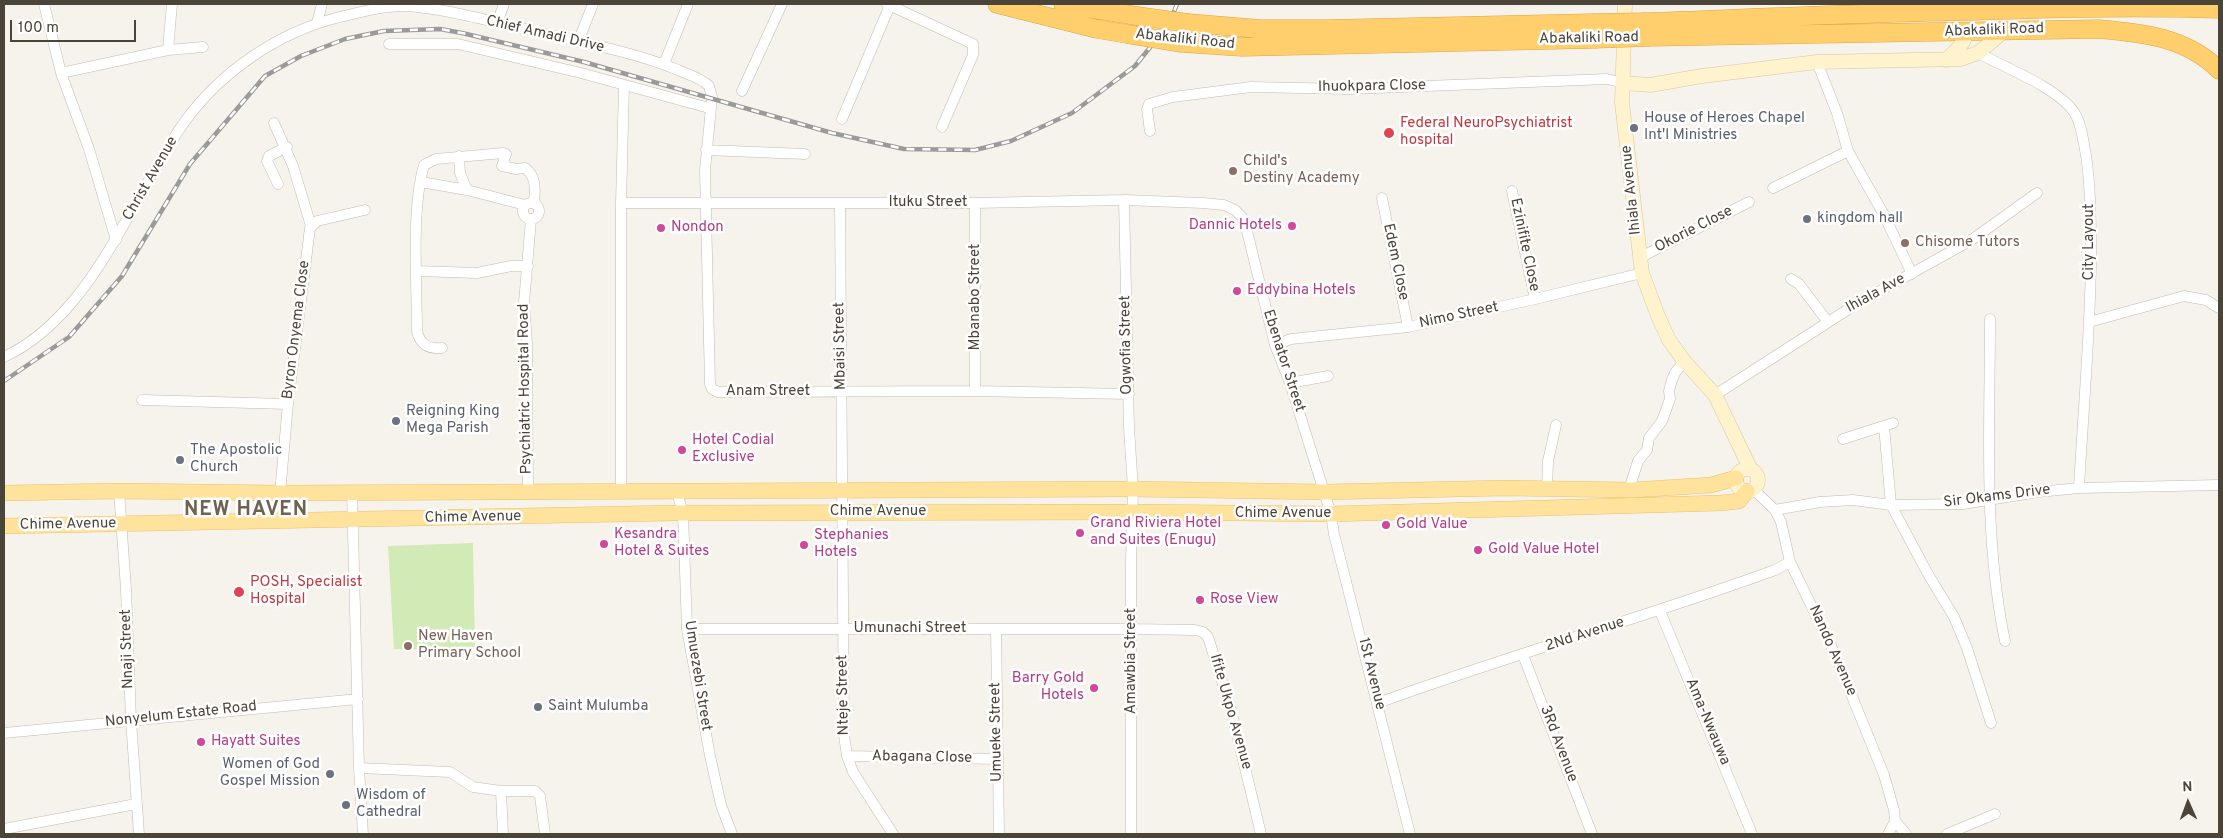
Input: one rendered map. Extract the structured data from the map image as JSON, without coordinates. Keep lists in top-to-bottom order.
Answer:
{
  "streets": {
    "highway": ["Abakaliki Road"],
    "main road": ["Ihiala Avenue", "Chime Avenue"],
    "street": [
      "Chief Amadi Drive",
      "Ihuokpara Close",
      "Christ Avenue",
      "Ituku Street",
      "Okorie Close",
      "City Layout",
      "Ezinifite Close",
      "Edem Close",
      "Ihiala Ave",
      "Mbanabo Street",
      "Nimo Street",
      "Byron Onyema Close",
      "Ogwofia Street",
      "Mbaisi Street",
      "Ebenator Street",
      "Psychiatric Hospital Road",
      "Anam Street",
      "Sir Okams Drive",
      "Umunachi Street",
      "2Nd Avenue",
      "Nnaji Street",
      "Nando Avenue",
      "Amawbia Street",
      "1St Avenue",
      "Umuezebi Street",
      "Nteje Street",
      "Ifite Ukpo Avenue",
      "Nonyelum Estate Road",
      "Ama-Nwauwa",
      "Umueke Street",
      "3Rd Avenue",
      "Abagana Close"
    ]
  },
  "crossings": [
    ["Chief Amadi Drive", "Christ Avenue"],
    ["Chief Amadi Drive", "Anam Street"],
    ["Ihuokpara Close", "Ihiala Avenue"],
    ["Ihiala Avenue", "Okorie Close"],
    ["Ihiala Avenue", "Ihiala Ave"],
    ["Ihiala Avenue", "Nimo Street"],
    ["Ihiala Avenue", "Chime Avenue"],
    ["Ituku Street", "Mbanabo Street"],
    ["Ituku Street", "Ogwofia Street"],
    ["Ituku Street", "Mbaisi Street"],
    ["Ituku Street", "Ebenator Street"],
    ["Ituku Street", "Anam Street"],
    ["Okorie Close", "Nimo Street"],
    ["City Layout", "Sir Okams Drive"],
    ["Ezinifite Close", "Nimo Street"],
    ["Edem Close", "Nimo Street"],
    ["Mbanabo Street", "Anam Street"],
    ["Nimo Street", "Ebenator Street"],
    ["Byron Onyema Close", "Chime Avenue"],
    ["Ogwofia Street", "Anam Street"],
    ["Ogwofia Street", "Chime Avenue"],
    ["Ogwofia Street", "Amawbia Street"],
    ["Mbaisi Street", "Anam Street"],
    ["Mbaisi Street", "Chime Avenue"],
    ["Mbaisi Street", "Nteje Street"],
    ["Ebenator Street", "Chime Avenue"],
    ["Ebenator Street", "1St Avenue"],
    ["Psychiatric Hospital Road", "Chime Avenue"],
    ["Sir Okams Drive", "Nando Avenue"],
    ["Chime Avenue", "Nnaji Street"],
    ["Chime Avenue", "Nando Avenue"],
    ["Chime Avenue", "Amawbia Street"],
    ["Chime Avenue", "1St Avenue"],
    ["Chime Avenue", "Umuezebi Street"],
    ["Chime Avenue", "Nteje Street"],
    ["Umunachi Street", "Amawbia Street"],
    ["Umunachi Street", "Umuezebi Street"],
    ["Umunachi Street", "Nteje Street"],
    ["Umunachi Street", "Ifite Ukpo Avenue"],
    ["Umunachi Street", "Umueke Street"],
    ["2Nd Avenue", "Nando Avenue"],
    ["2Nd Avenue", "1St Avenue"],
    ["2Nd Avenue", "Ama-Nwauwa"],
    ["2Nd Avenue", "3Rd Avenue"],
    ["Nnaji Street", "Nonyelum Estate Road"],
    ["Amawbia Street", "Ifite Ukpo Avenue"],
    ["Nteje Street", "Abagana Close"],
    ["Umueke Street", "Abagana Close"]
  ],
  "districts": ["NEW HAVEN"],
  "places": [
    "House of Heroes Chapel Int'l Ministries",
    "Federal NeuroPsychiatrist hospital",
    "Child's Destiny Academy",
    "kingdom hall",
    "Dannic Hotels",
    "Nondon",
    "Chisome Tutors",
    "Eddybina Hotels",
    "Reigning King Mega Parish",
    "Hotel Codial Exclusive",
    "The Apostolic Church",
    "Gold Value",
    "Grand Riviera Hotel and Suites (Enugu)",
    "Kesandra Hotel & Suites",
    "Stephanies Hotels",
    "Gold Value Hotel",
    "POSH, Specialist Hospital",
    "Rose View",
    "New Haven Primary School",
    "Barry Gold Hotels",
    "Saint Mulumba",
    "Hayatt Suites",
    "Women of God Gospel Mission",
    "Wisdom of Cathedral"
  ],
  "scale_bar": "100 m",
  "north": "top"
}
